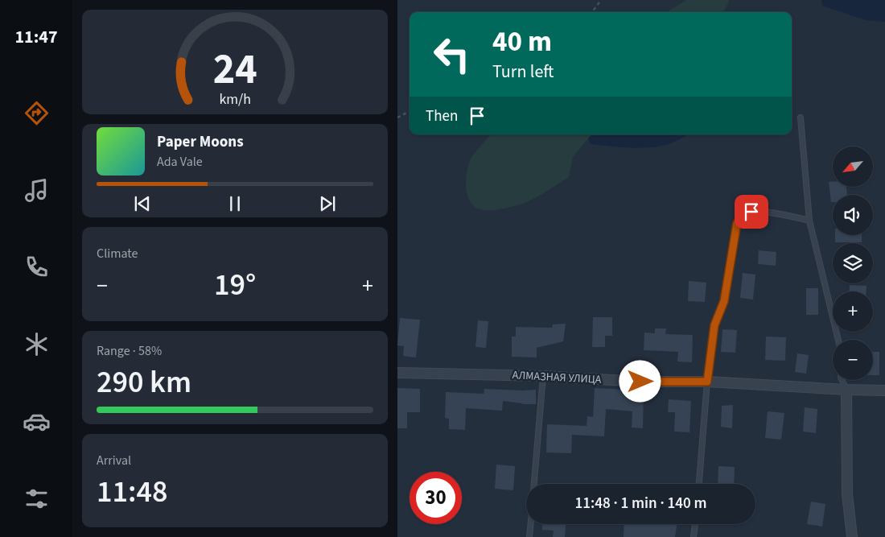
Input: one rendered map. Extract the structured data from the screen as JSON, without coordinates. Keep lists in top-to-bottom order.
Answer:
{
  "streets": {
    "street": ["АЛМАЗНАЯ УЛИЦА"]
  },
  "north": "bottom left",
  "page": {
    "tabs": "11:47",
    "turn": ["40 m", "Turn left"],
    "then": "Then",
    "song": ["Paper Moons", "Ada Vale"],
    "map_buttons": ["+", "−"],
    "tile": [
      "Climate",
      ["Range · 58%", "290 km"],
      ["Arrival", "11:48"]
    ],
    "heat": ["−", "19°", "+"],
    "limit": "30",
    "trip": "11:48 · 1 min · 140 m",
    "gauge": ["24", "km/h"]
  }
}
